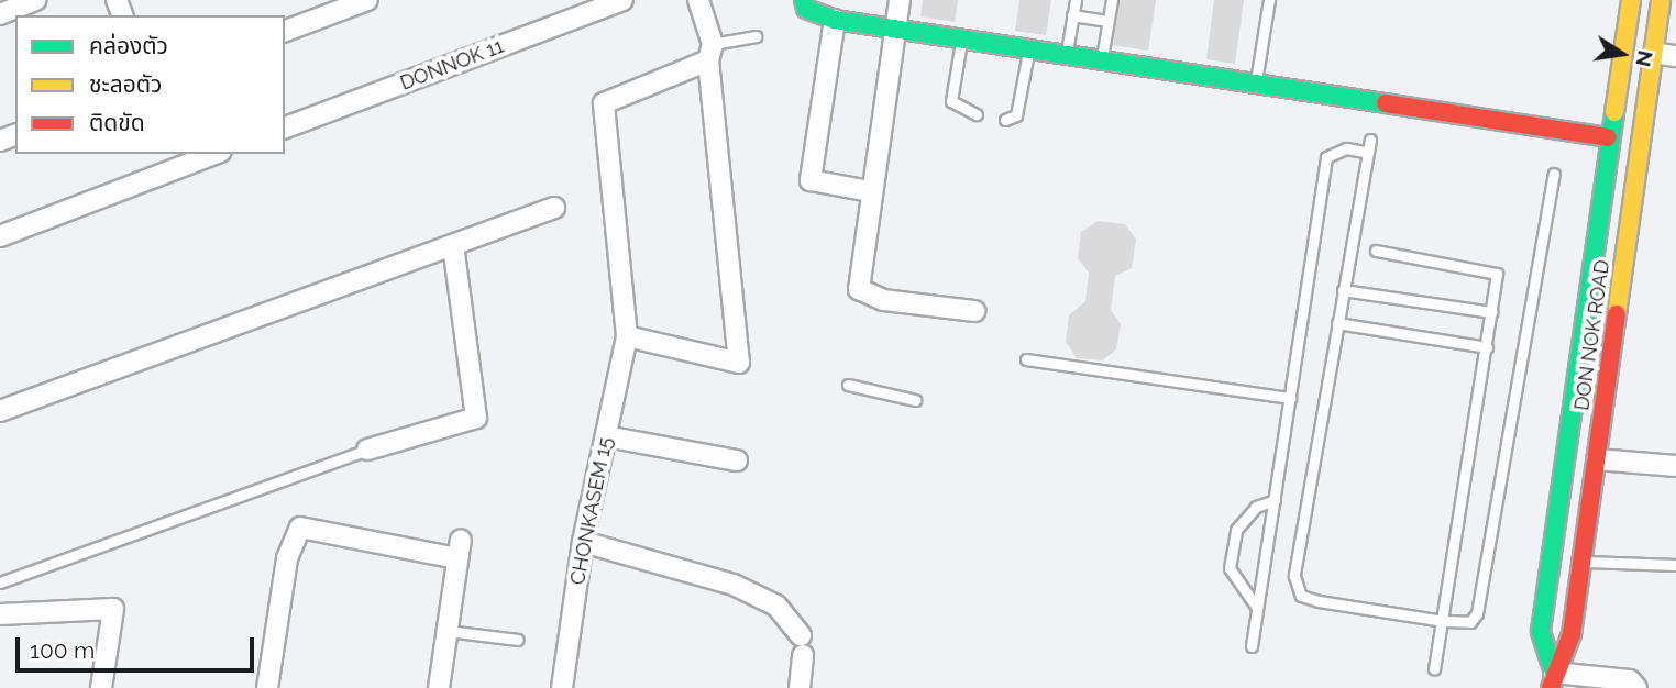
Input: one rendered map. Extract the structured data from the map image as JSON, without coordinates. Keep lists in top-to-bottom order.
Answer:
{
  "streets": {
    "main road": ["DON NOK ROAD"],
    "street": ["DONNOK 11", "CHONKASEM 15"]
  },
  "legend": ["คล่องตัว", "ชะลอตัว", "ติดขัด"],
  "scale_bar": "100 m",
  "north": "right"
}
